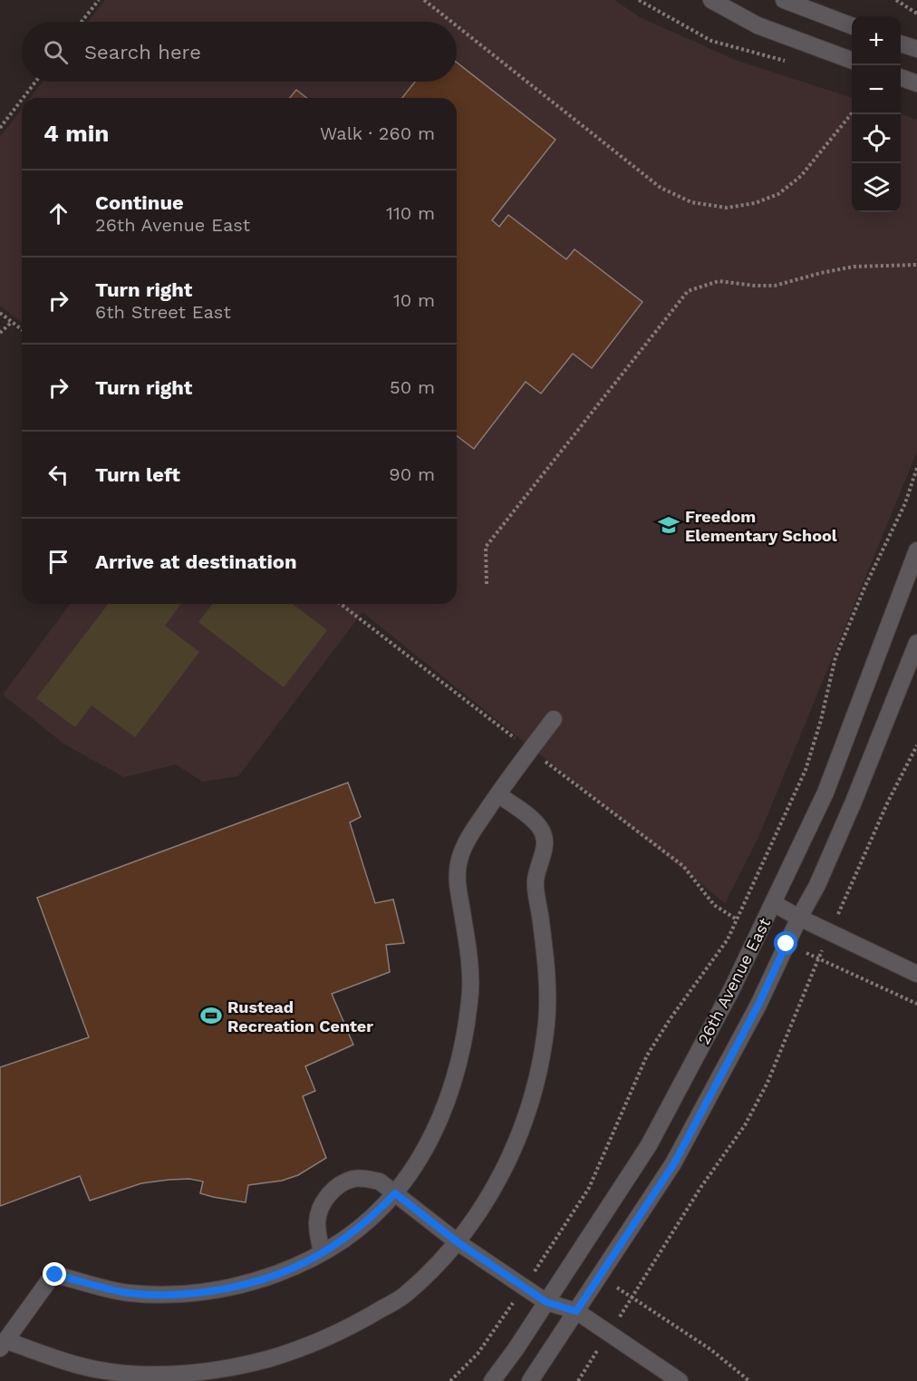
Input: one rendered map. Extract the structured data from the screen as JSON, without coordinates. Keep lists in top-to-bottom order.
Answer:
{
  "streets": {
    "street": ["26th Avenue East"]
  },
  "places": {
    "school or university": ["Freedom Elementary School"],
    "sports": ["Rustead Recreation Center"]
  },
  "page": {
    "map_buttons": ["+", "−"],
    "search": "Search here",
    "heading": ["4 min", "Walk · 260 m"],
    "list": [
      ["Continue", "26th Avenue East", "110 m"],
      ["Turn right", "6th Street East", "10 m"],
      ["Turn right", "50 m"],
      ["Turn left", "90 m"],
      "Arrive at destination"
    ]
  }
}
